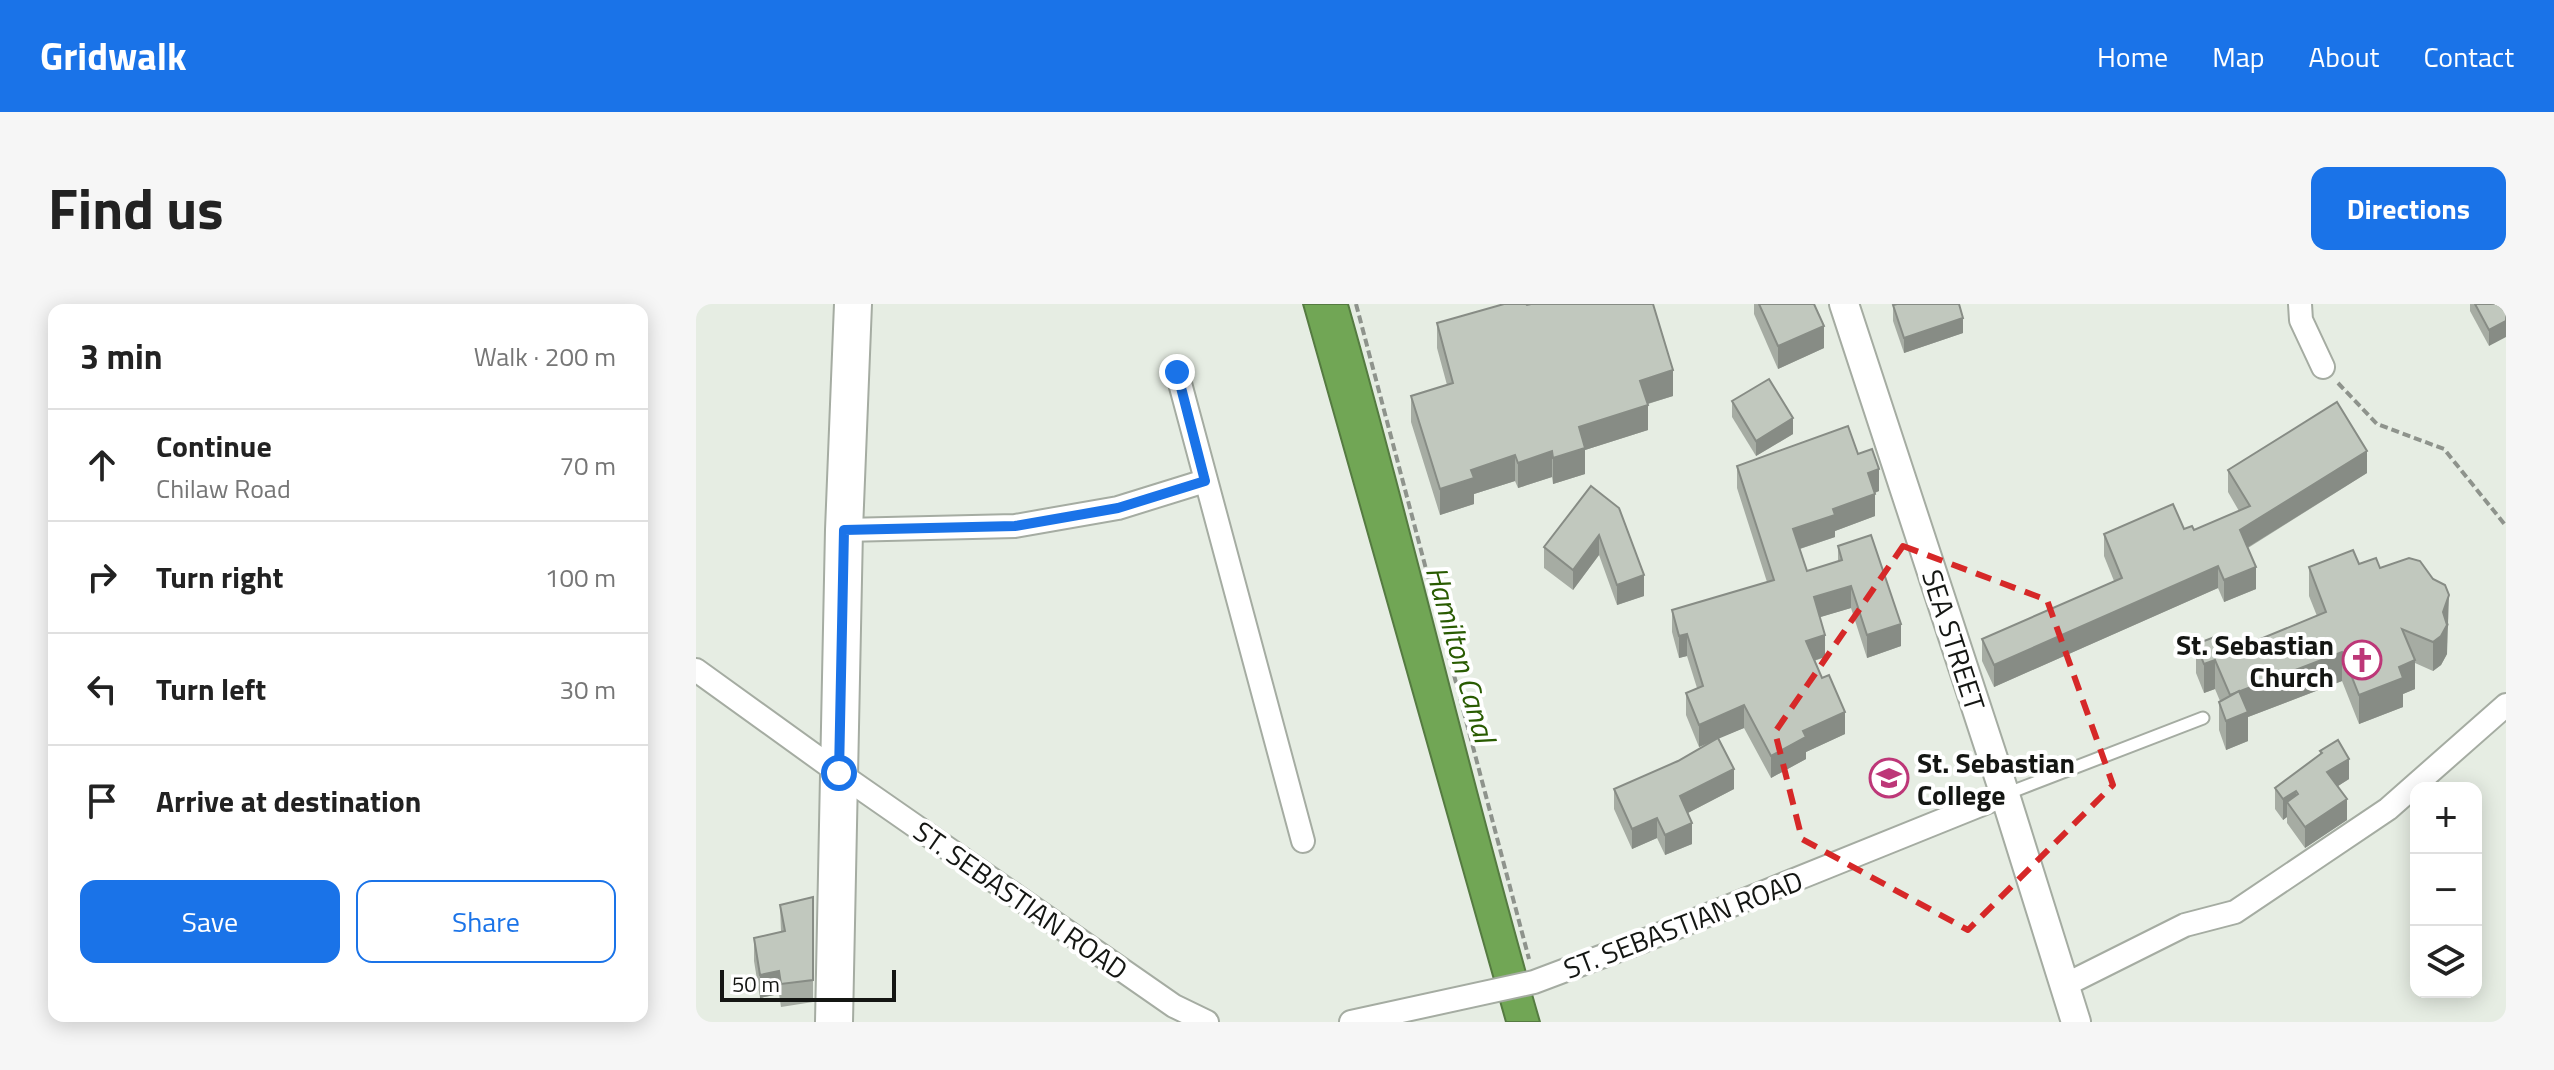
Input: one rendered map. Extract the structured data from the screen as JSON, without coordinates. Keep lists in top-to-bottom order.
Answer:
{
  "streets": {
    "street": ["SEA STREET", "ST. SEBASTIAN ROAD"]
  },
  "crossings": [
    ["SEA STREET", "ST. SEBASTIAN ROAD"]
  ],
  "water": ["Hamilton Canal"],
  "places": {
    "church": ["St. Sebastian Church"],
    "school or university": ["St. Sebastian College"]
  },
  "scale_bar": "50 m",
  "page": {
    "header": "Gridwalk",
    "nav": [
      "Home",
      "Map",
      "About",
      "Contact"
    ],
    "title": "Find us",
    "buttons": [
      "Directions",
      ["Save", "Share"]
    ],
    "heading": ["3 min", "Walk · 200 m"],
    "list": [
      ["Continue", "Chilaw Road", "70 m"],
      ["Turn right", "100 m"],
      ["Turn left", "30 m"],
      "Arrive at destination"
    ],
    "map_buttons": ["+", "−"],
    "scale": "50 m"
  }
}
